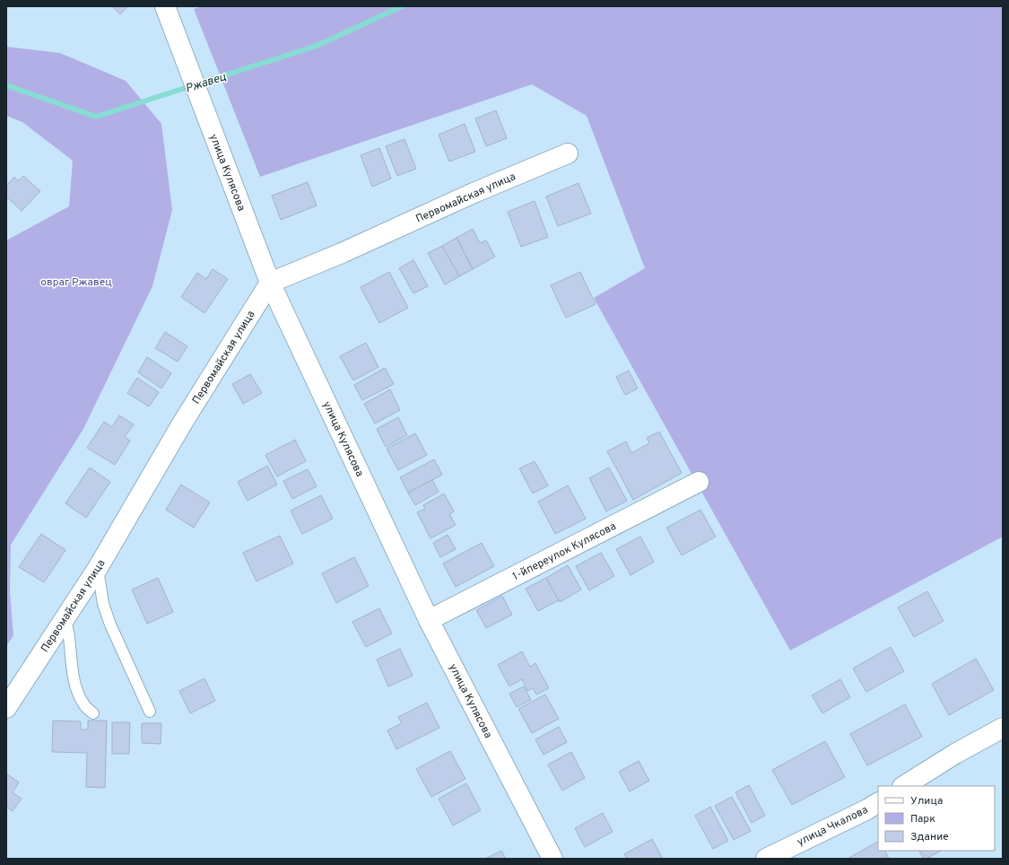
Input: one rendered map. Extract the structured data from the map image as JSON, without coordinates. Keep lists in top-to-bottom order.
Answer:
{
  "streets": {
    "street": [
      "улица Кулясова",
      "Первомайская улица",
      "1-йпереулок Кулясова",
      "улица Чкалова"
    ]
  },
  "crossings": [
    ["улица Кулясова", "Первомайская улица"],
    ["улица Кулясова", "1-йпереулок Кулясова"]
  ],
  "water": ["Ржавец"],
  "parks": ["овраг Ржавец"],
  "legend": ["Улица", "Парк", "Здание"]
}
